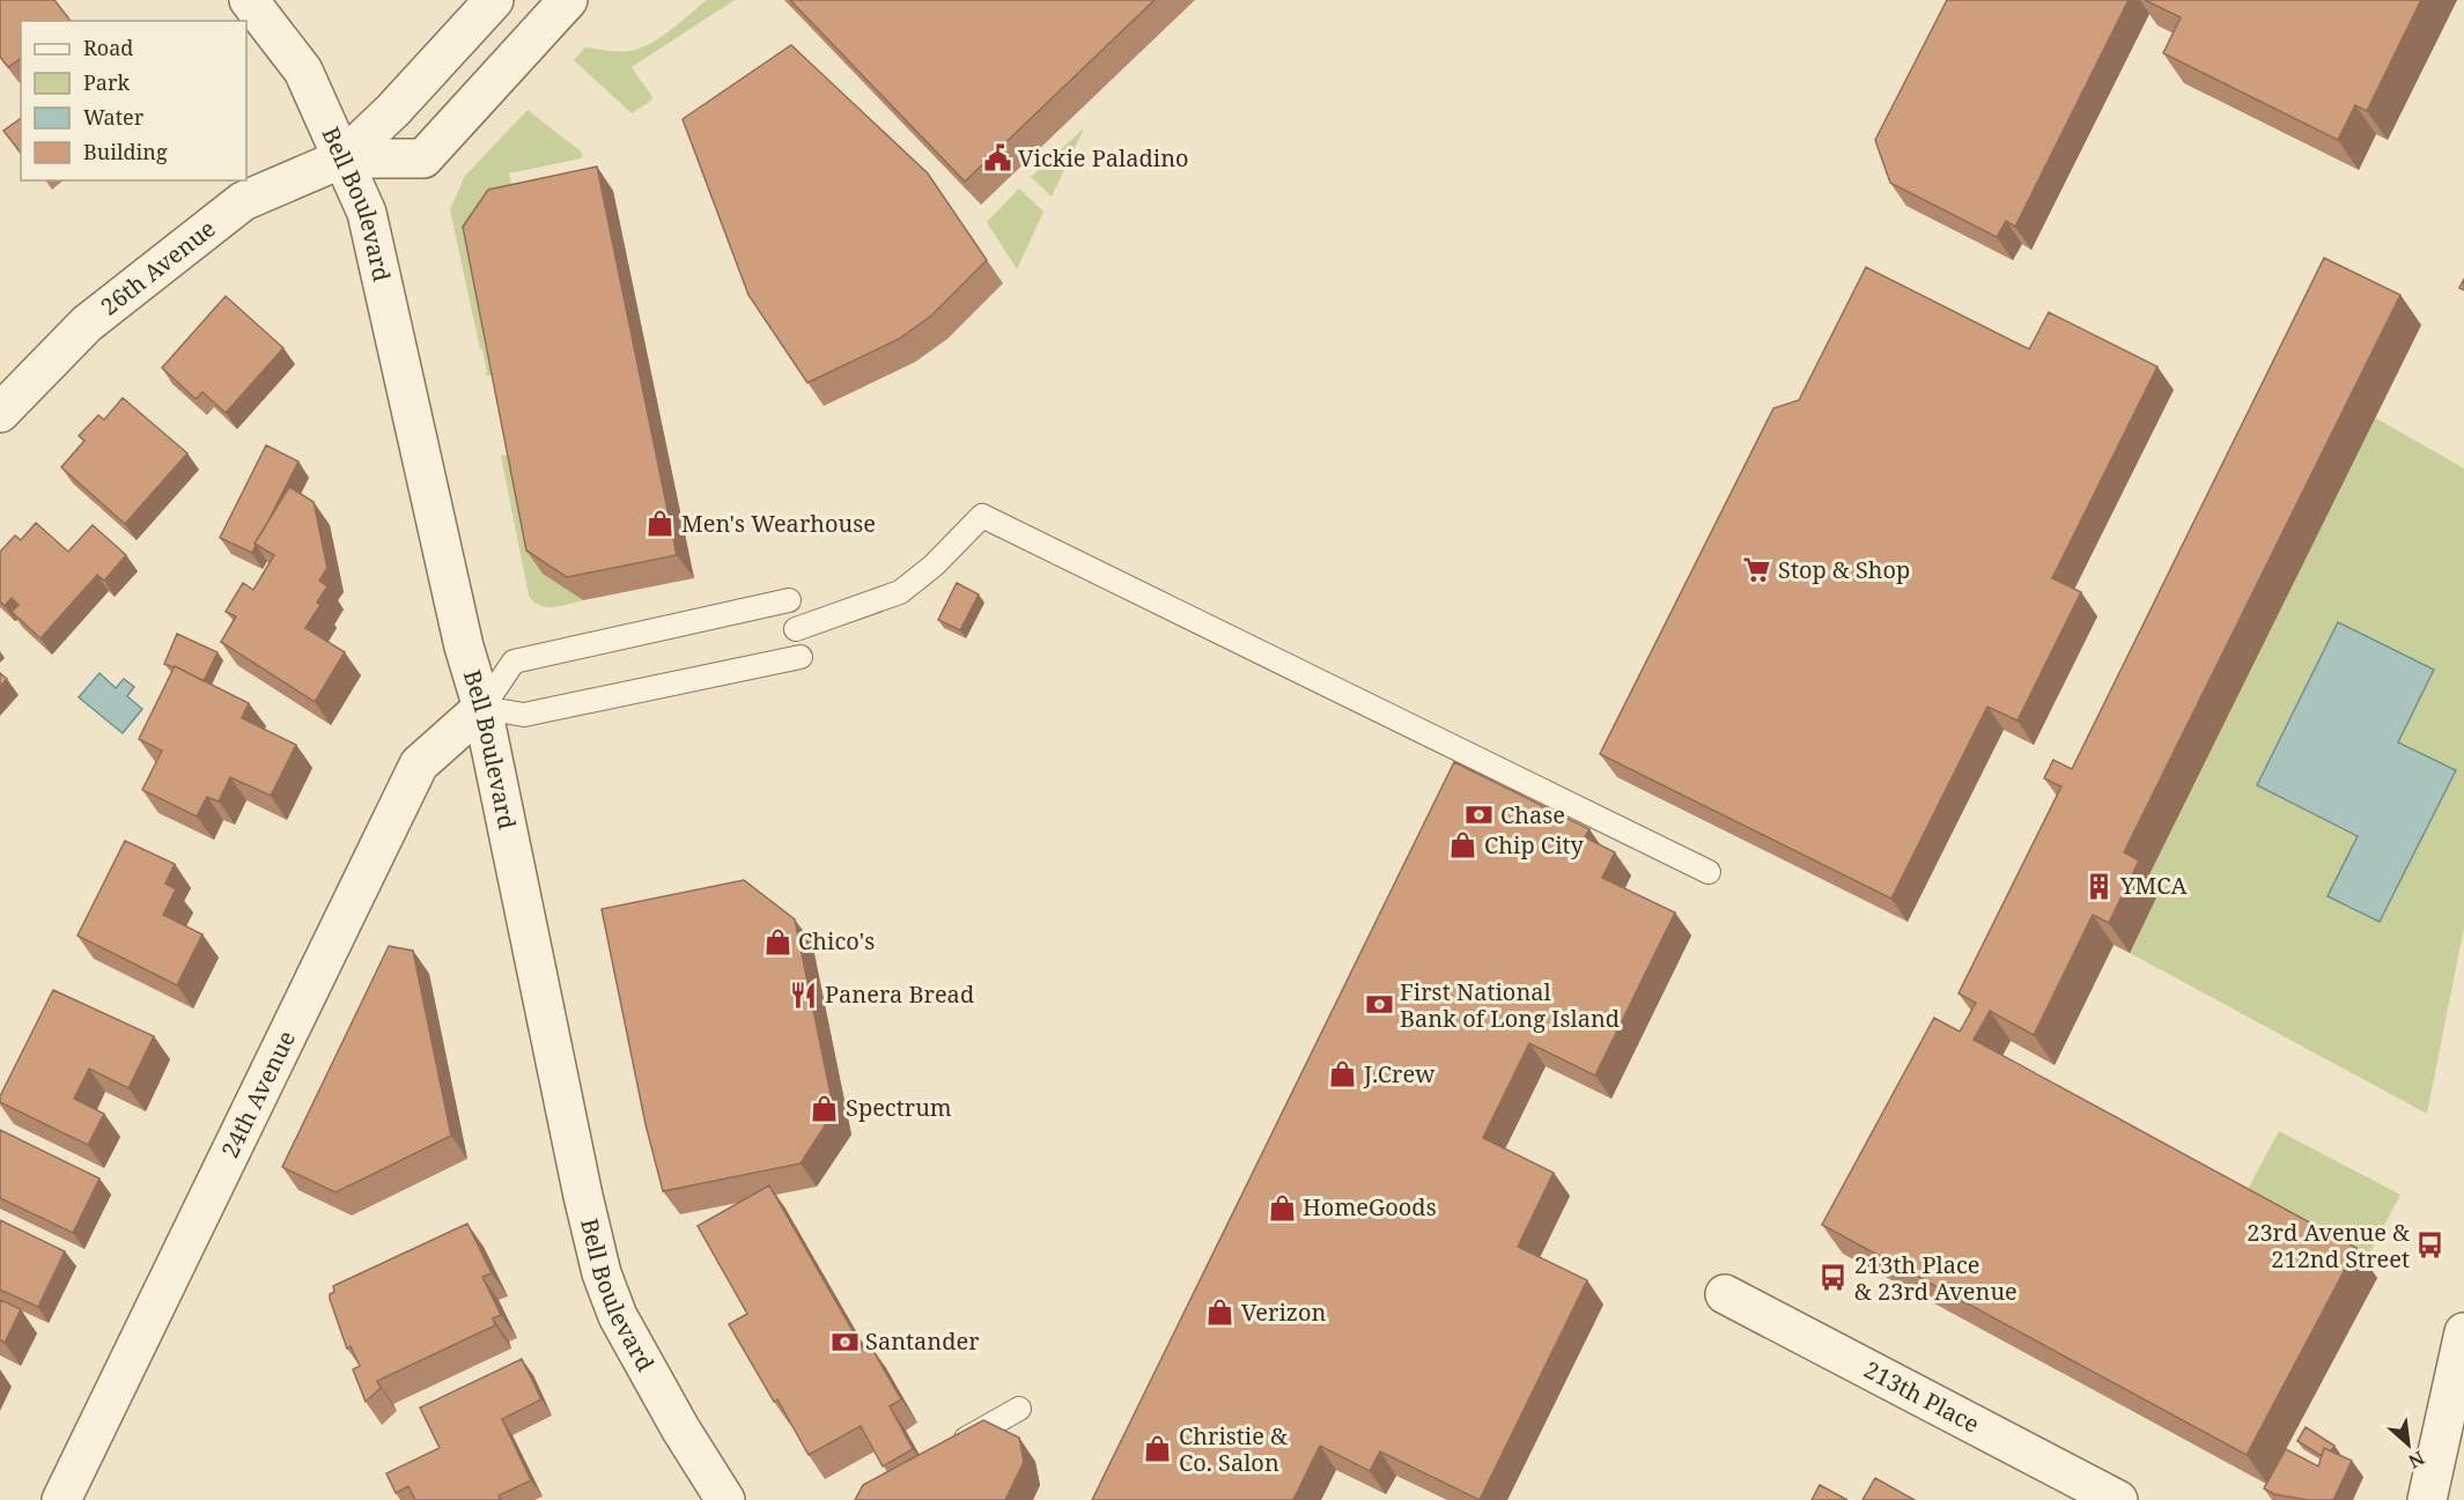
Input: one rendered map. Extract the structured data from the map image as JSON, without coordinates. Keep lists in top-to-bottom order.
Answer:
{
  "streets": {
    "street": [
      "Bell Boulevard",
      "26th Avenue",
      "24th Avenue",
      "213th Place"
    ]
  },
  "crossings": [
    ["Bell Boulevard", "26th Avenue"],
    ["Bell Boulevard", "24th Avenue"]
  ],
  "places": {
    "public building": ["Vickie Paladino"],
    "shop": [
      "Men's Wearhouse",
      "Chip City",
      "Chico's",
      "J.Crew",
      "Spectrum",
      "HomeGoods",
      "Verizon",
      "Christie & Co. Salon"
    ],
    "supermarket": ["Stop & Shop"],
    "bank": ["Chase", "First National Bank of Long Island", "Santander"],
    "building": ["YMCA"],
    "restaurant": ["Panera Bread"],
    "bus stop": ["23rd Avenue & 212nd Street", "213th Place & 23rd Avenue"]
  },
  "legend": [
    "Road",
    "Park",
    "Water",
    "Building"
  ],
  "north": "bottom right"
}
